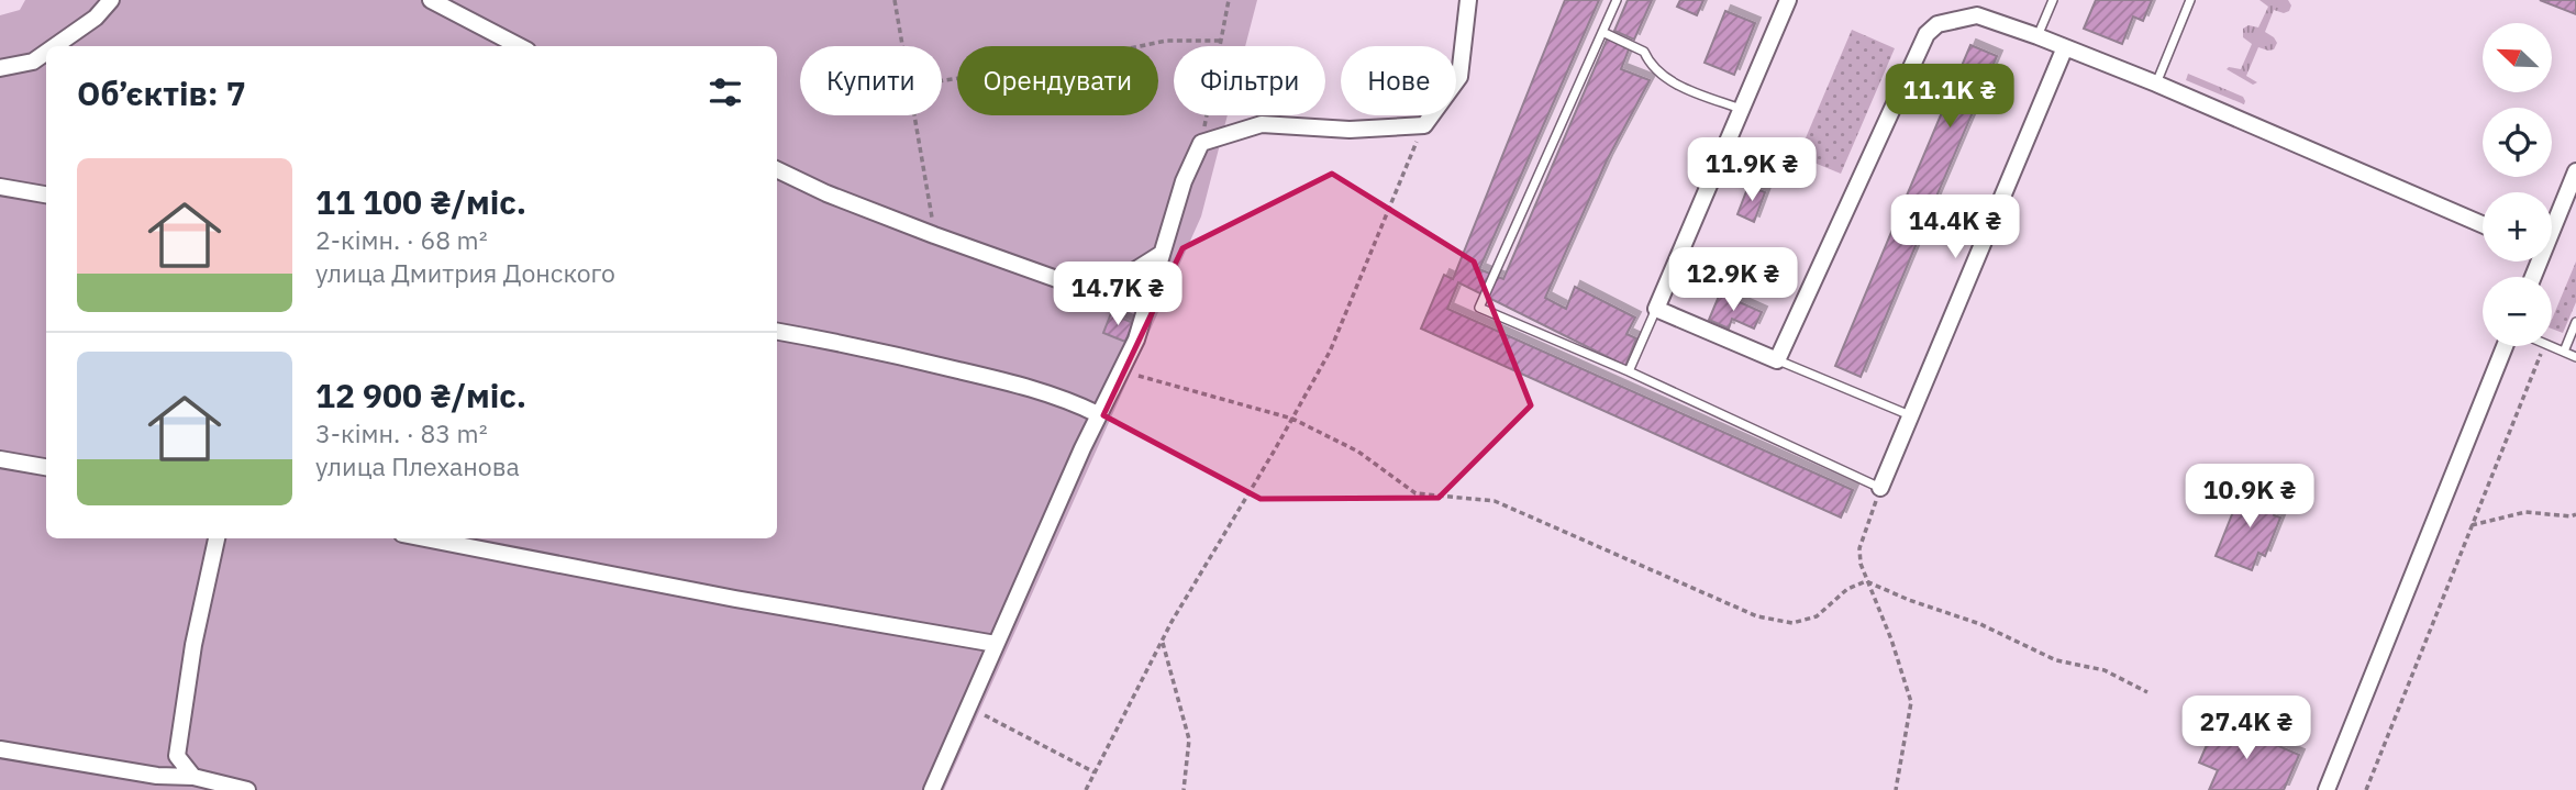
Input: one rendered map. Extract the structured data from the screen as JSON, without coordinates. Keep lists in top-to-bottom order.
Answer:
{
  "north": "top left",
  "page": {
    "map_buttons": ["+", "−"],
    "chip": [
      "Купити",
      "Орендувати",
      "Фільтри",
      "Нове"
    ],
    "heading": "Об’єктів: 7",
    "price": [
      "11.1K ₴",
      "11.9K ₴",
      "14.4K ₴",
      "12.9K ₴",
      "14.7K ₴",
      "10.9K ₴",
      "27.4K ₴"
    ],
    "list": [
      {
        "name": "11 100 ₴/міс.",
        "note": "2-кімн. · 68 m² · улица Дмитрия Донского"
      },
      {
        "name": "12 900 ₴/міс.",
        "note": "3-кімн. · 83 m² · улица Плеханова"
      }
    ]
  }
}
